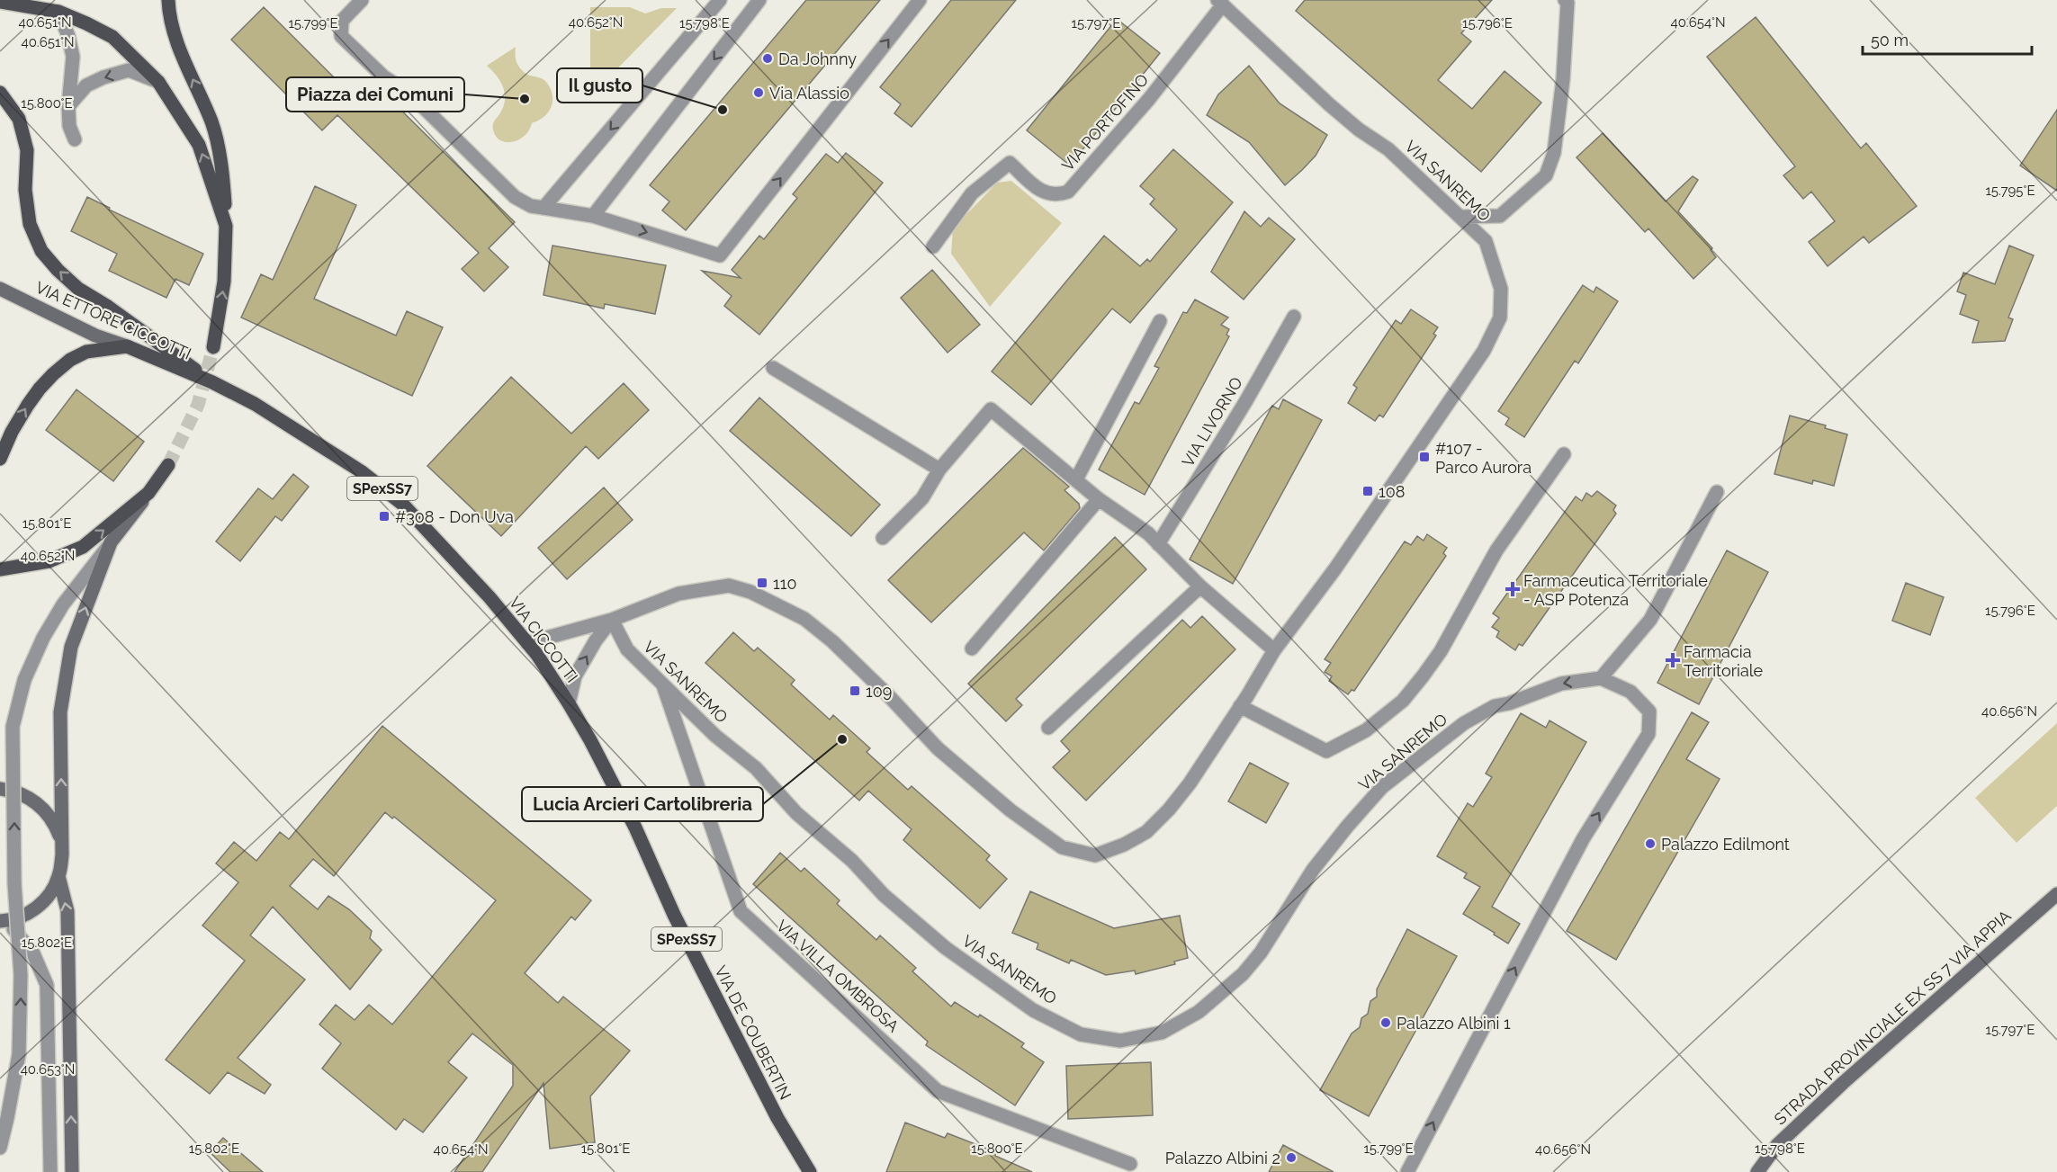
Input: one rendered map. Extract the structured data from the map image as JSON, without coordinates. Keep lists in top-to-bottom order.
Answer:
{
  "streets": {
    "main road": [
      "VIA ETTORE CICCOTTI",
      "SPexSS7",
      "VIA CICCOTTI",
      "STRADA PROVINCIALE EX SS 7 VIA APPIA",
      "VIA DE COUBERTIN"
    ],
    "street": [
      "VIA PORTOFINO",
      "VIA SANREMO",
      "VIA LIVORNO",
      "VIA VILLA OMBROSA"
    ]
  },
  "crossings": [
    ["VIA PORTOFINO", "VIA SANREMO"],
    ["VIA SANREMO", "VIA CICCOTTI"],
    ["VIA SANREMO", "VIA VILLA OMBROSA"],
    ["VIA ETTORE CICCOTTI", "VIA CICCOTTI"],
    ["VIA CICCOTTI", "VIA DE COUBERTIN"]
  ],
  "places": {
    "other": [
      "Da Johnny",
      "Via Alassio",
      "Piazza dei Comuni",
      "Il gusto",
      "Lucia Arcieri Cartolibreria",
      "Palazzo Edilmont",
      "Palazzo Albini 1",
      "Palazzo Albini 2"
    ],
    "transit": [
      "#107 - Parco Aurora",
      "108",
      "#308 - Don Uva",
      "110",
      "109"
    ],
    "health": ["Farmaceutica Territoriale - ASP Potenza", "Farmacia Territoriale"]
  },
  "scale_bar": "50 m",
  "coordinates": [
    "40.651°N",
    "40.652°N",
    "40.654°N",
    "15.799°E",
    "15.798°E",
    "15.797°E",
    "15.796°E",
    "15.800°E",
    "15.795°E",
    "15.801°E",
    "40.656°N",
    "15.802°E",
    "40.653°N"
  ]
}
